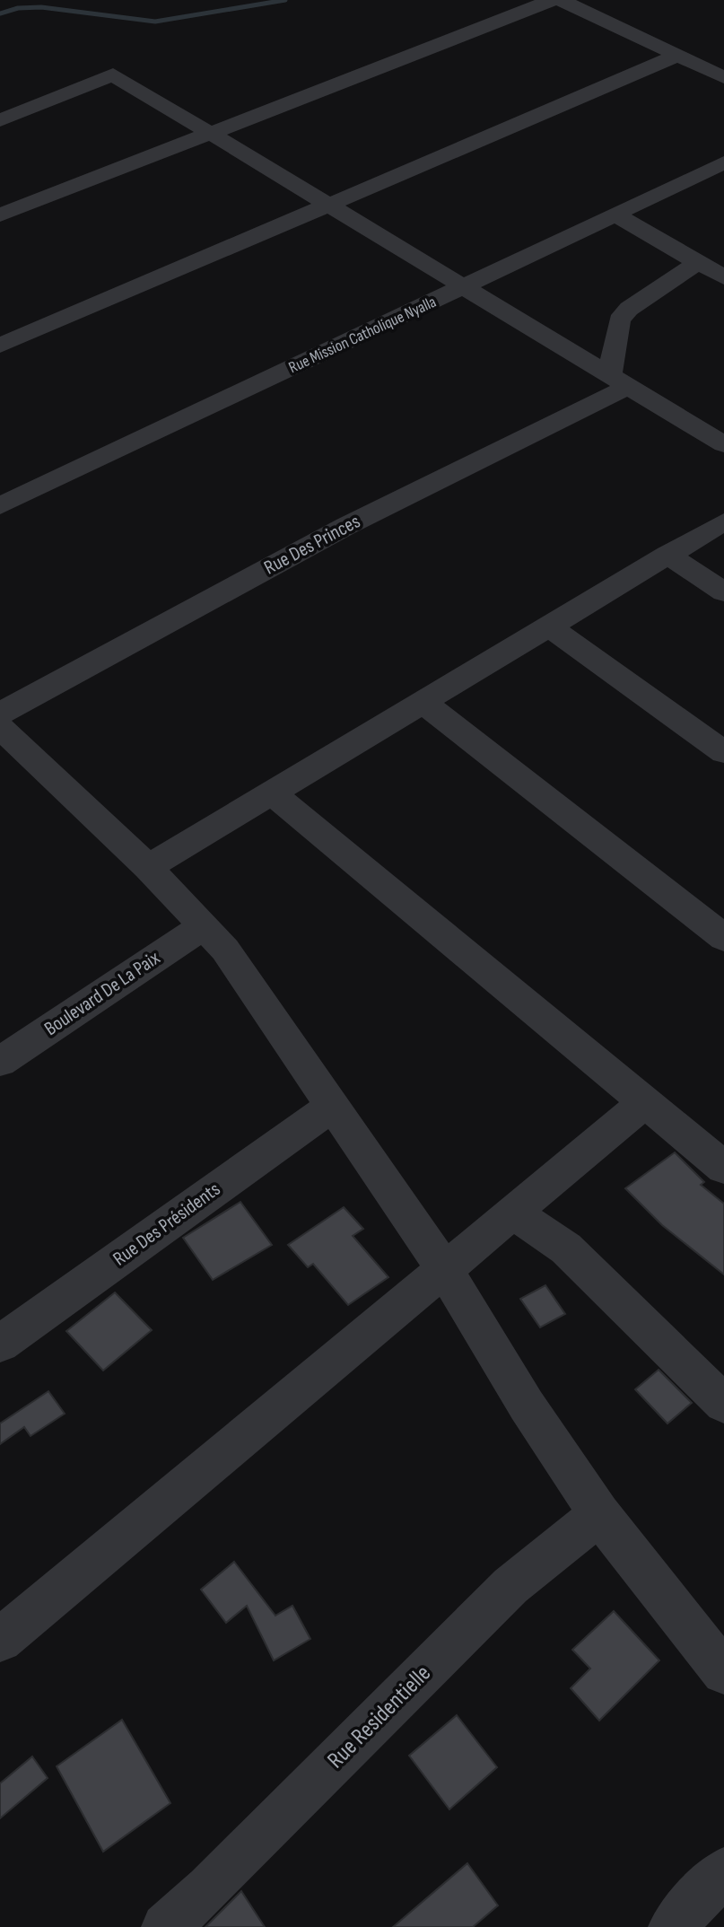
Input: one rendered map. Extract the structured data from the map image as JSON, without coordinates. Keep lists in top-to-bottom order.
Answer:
{
  "streets": {
    "street": [
      "Rue Mission Catholique Nyalla",
      "Rue Des Princes",
      "Boulevard De La Paix",
      "Rue Des Présidents",
      "Rue Residentielle"
    ]
  }
}
